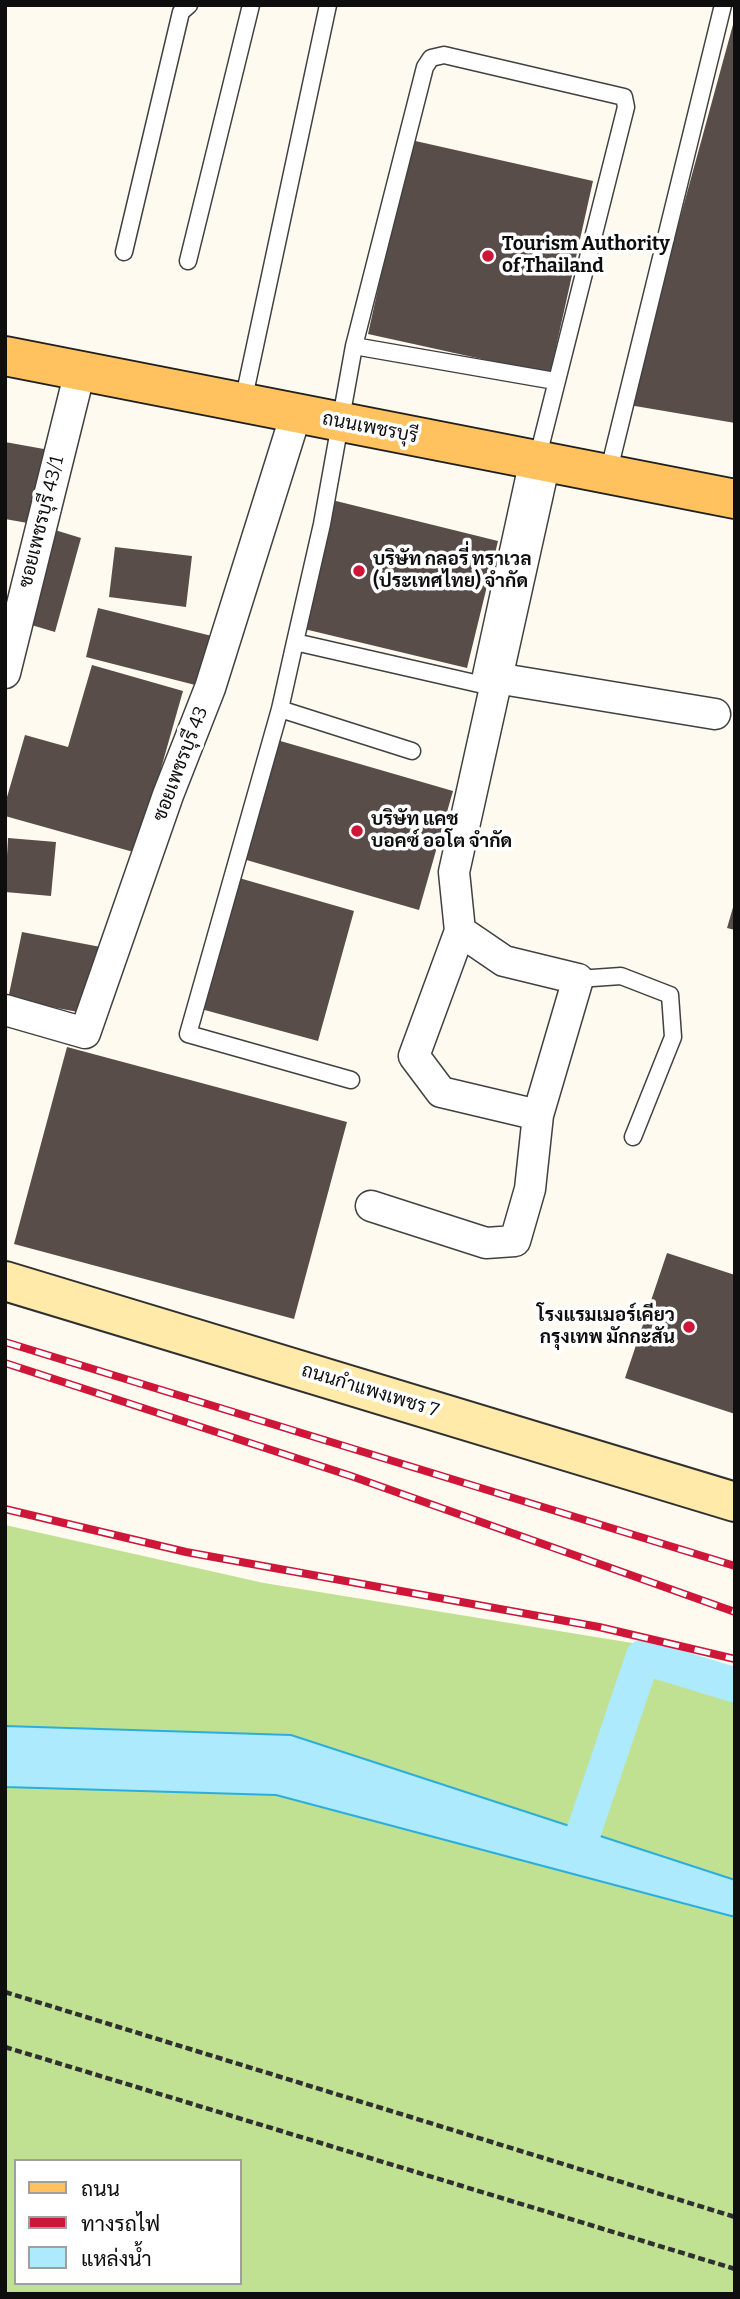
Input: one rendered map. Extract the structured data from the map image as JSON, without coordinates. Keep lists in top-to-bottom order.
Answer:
{
  "streets": {
    "main road": ["ถนนเพชรบุรี"],
    "street": ["ซอยเพชรบุรี 43/1", "ซอยเพชรบุรี 43", "ถนนกำแพงเพชร 7"]
  },
  "crossings": [
    ["ถนนเพชรบุรี", "ซอยเพชรบุรี 43/1"],
    ["ถนนเพชรบุรี", "ซอยเพชรบุรี 43"]
  ],
  "places": [
    "Tourism Authority of Thailand",
    "บริษัท กลอรี่ ทราเวล (ประเทศไทย) จำกัด",
    "บริษัท แคช บอคซ์ ออโต จำกัด",
    "โรงแรมเมอร์เคียว กรุงเทพ มักกะสัน"
  ],
  "legend": ["ถนน", "ทางรถไฟ", "แหล่งน้ำ"]
}
